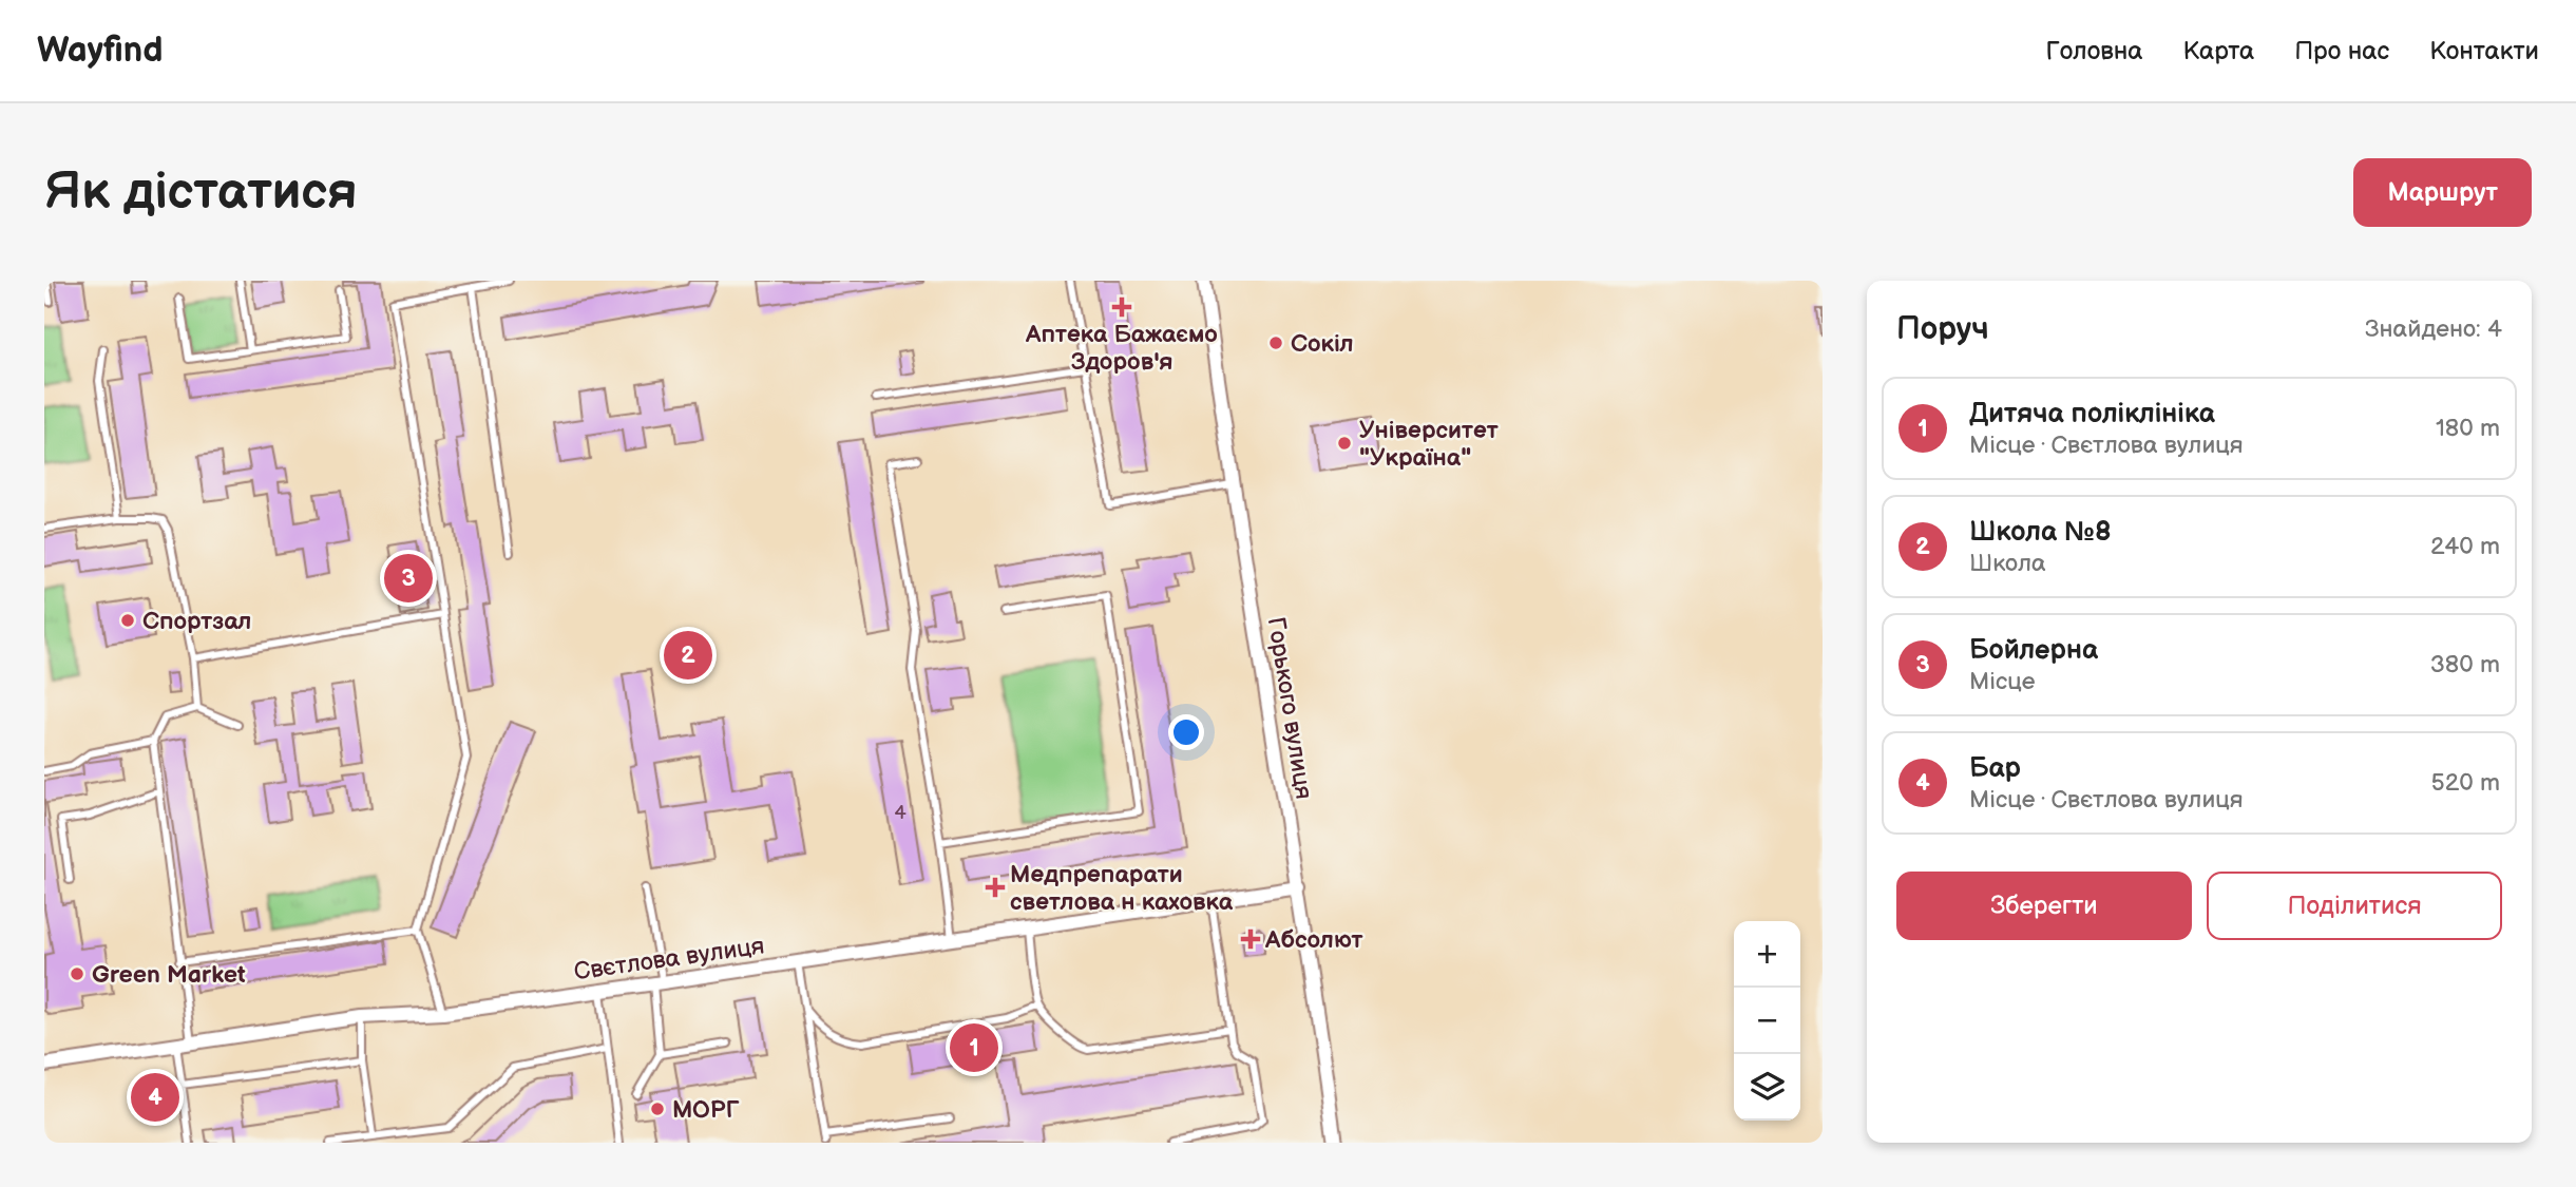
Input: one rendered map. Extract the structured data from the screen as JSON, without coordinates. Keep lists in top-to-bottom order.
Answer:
{
  "streets": {
    "street": ["Горького вулиця", "Свєтлова вулиця"]
  },
  "crossings": [
    ["Горького вулиця", "Свєтлова вулиця"]
  ],
  "places": {
    "health": ["Аптека Бажаємо Здоров'я", "Медпрепарати светлова н каховка", "Абсолют"],
    "other": [
      "Сокіл",
      "Університет \"Україна\"",
      "Спортзал",
      "Green Market",
      "МОРГ"
    ]
  },
  "house_numbers": ["4"],
  "page": {
    "header": "Wayfind",
    "nav": [
      "Головна",
      "Карта",
      "Про нас",
      "Контакти"
    ],
    "buttons": [
      "Маршрут",
      ["Зберегти", "Поділитися"]
    ],
    "title": "Як дістатися",
    "heading": ["Поруч", "Знайдено: 4"],
    "list": [
      {
        "mark": "1",
        "name": "Дитяча поліклініка",
        "note": "Місце · Свєтлова вулиця",
        "value": "180 m"
      },
      {
        "mark": "2",
        "name": "Школа №8",
        "note": "Школа",
        "value": "240 m"
      },
      {
        "mark": "3",
        "name": "Бойлерна",
        "note": "Місце",
        "value": "380 m"
      },
      {
        "mark": "4",
        "name": "Бар",
        "note": "Місце · Свєтлова вулиця",
        "value": "520 m"
      }
    ],
    "pins": [
      "3",
      "2",
      "1",
      "4"
    ],
    "map_buttons": ["+", "−"]
  }
}
